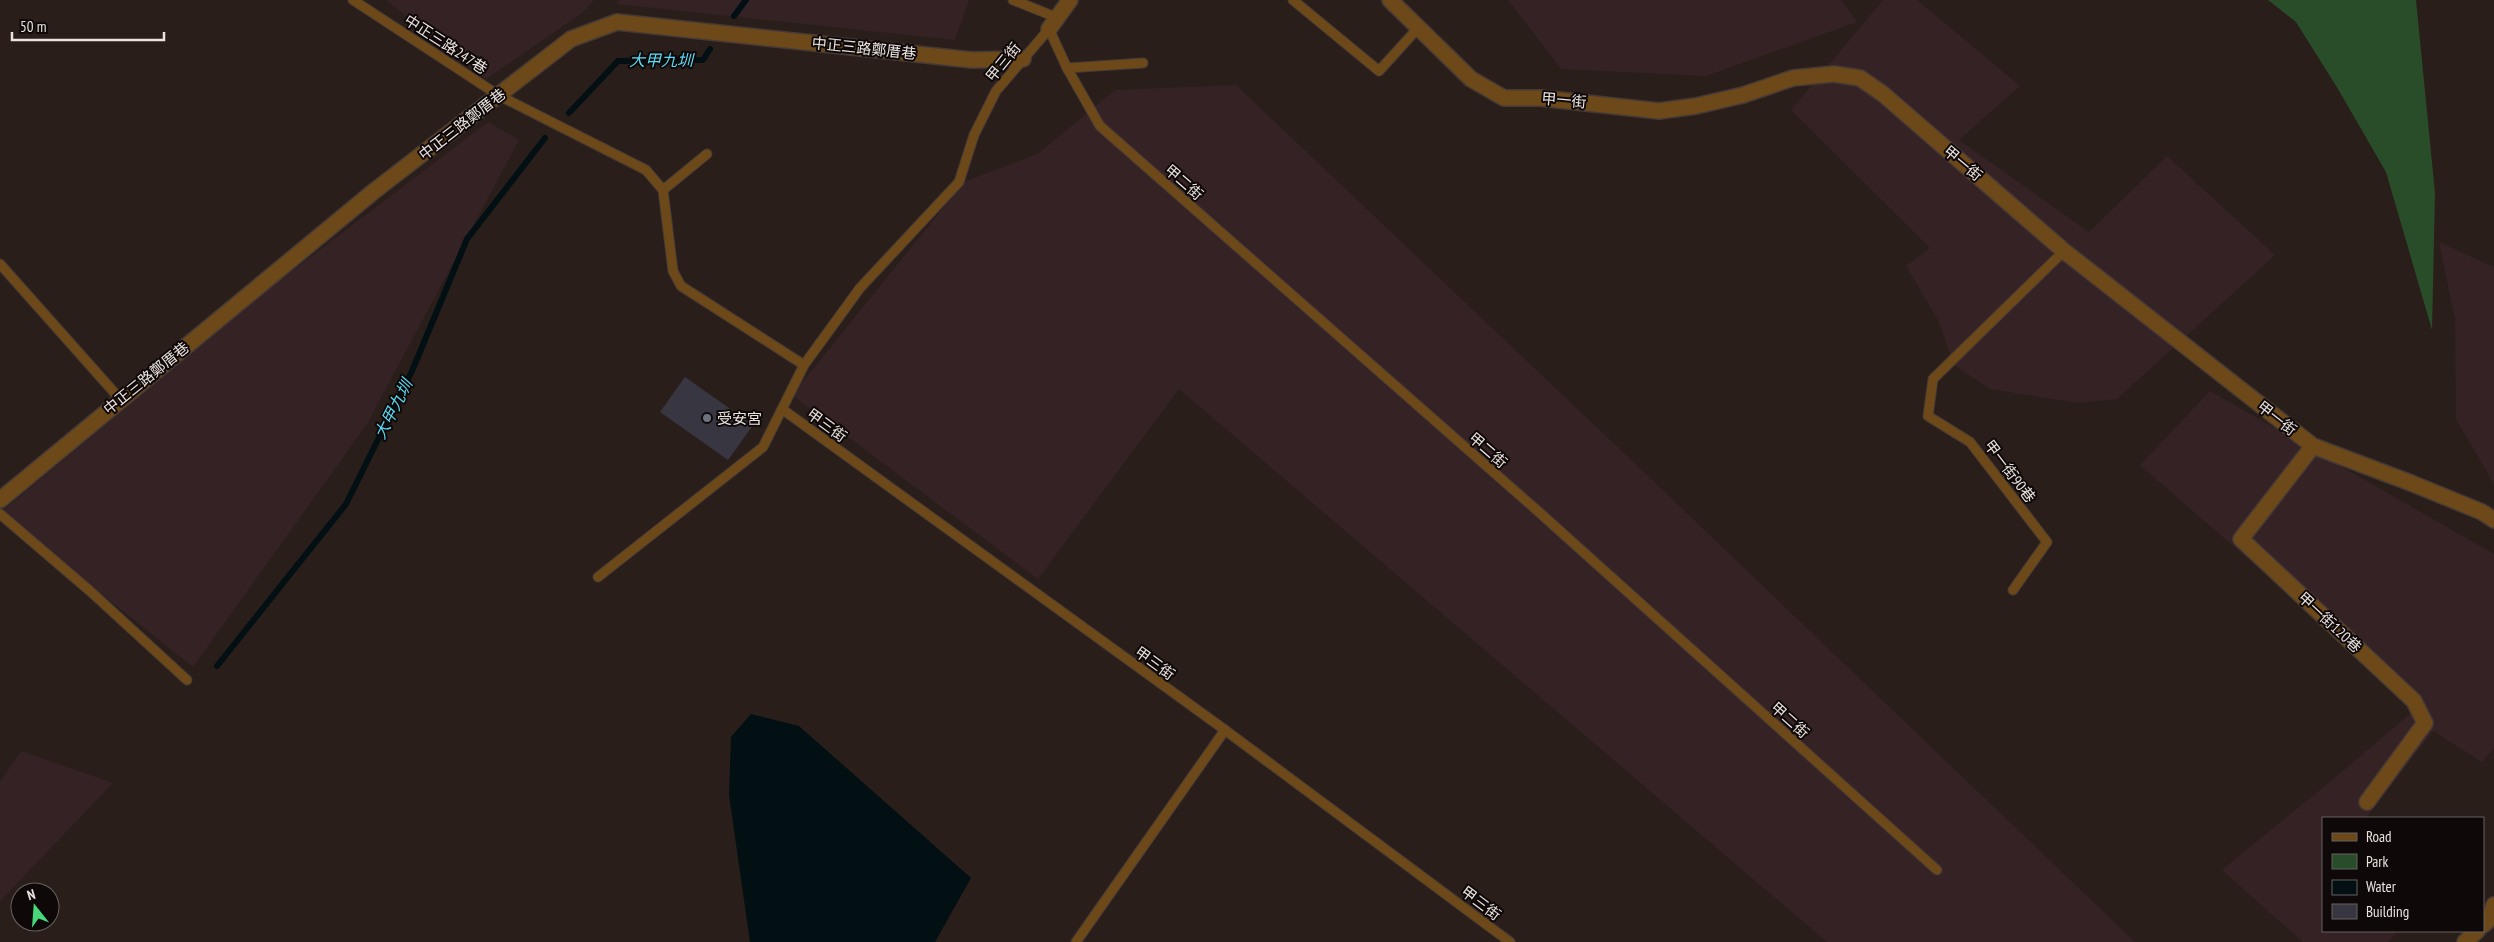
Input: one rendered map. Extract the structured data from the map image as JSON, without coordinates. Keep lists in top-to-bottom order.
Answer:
{
  "streets": {
    "street": ["中正三路鄭厝巷", "甲一街", "甲一街120巷"],
    "lane": [
      "中正三路247巷",
      "甲三街",
      "甲二街",
      "甲一街90巷"
    ]
  },
  "crossings": [
    ["中正三路247巷", "中正三路鄭厝巷"],
    ["中正三路鄭厝巷", "甲三街"],
    ["甲三街", "甲二街"],
    ["甲一街", "甲一街90巷"],
    ["甲一街", "甲一街120巷"]
  ],
  "water": ["大甲九圳"],
  "places": ["受安宮"],
  "legend": [
    "Road",
    "Park",
    "Water",
    "Building"
  ],
  "scale_bar": "50 m",
  "north": "top"
}
